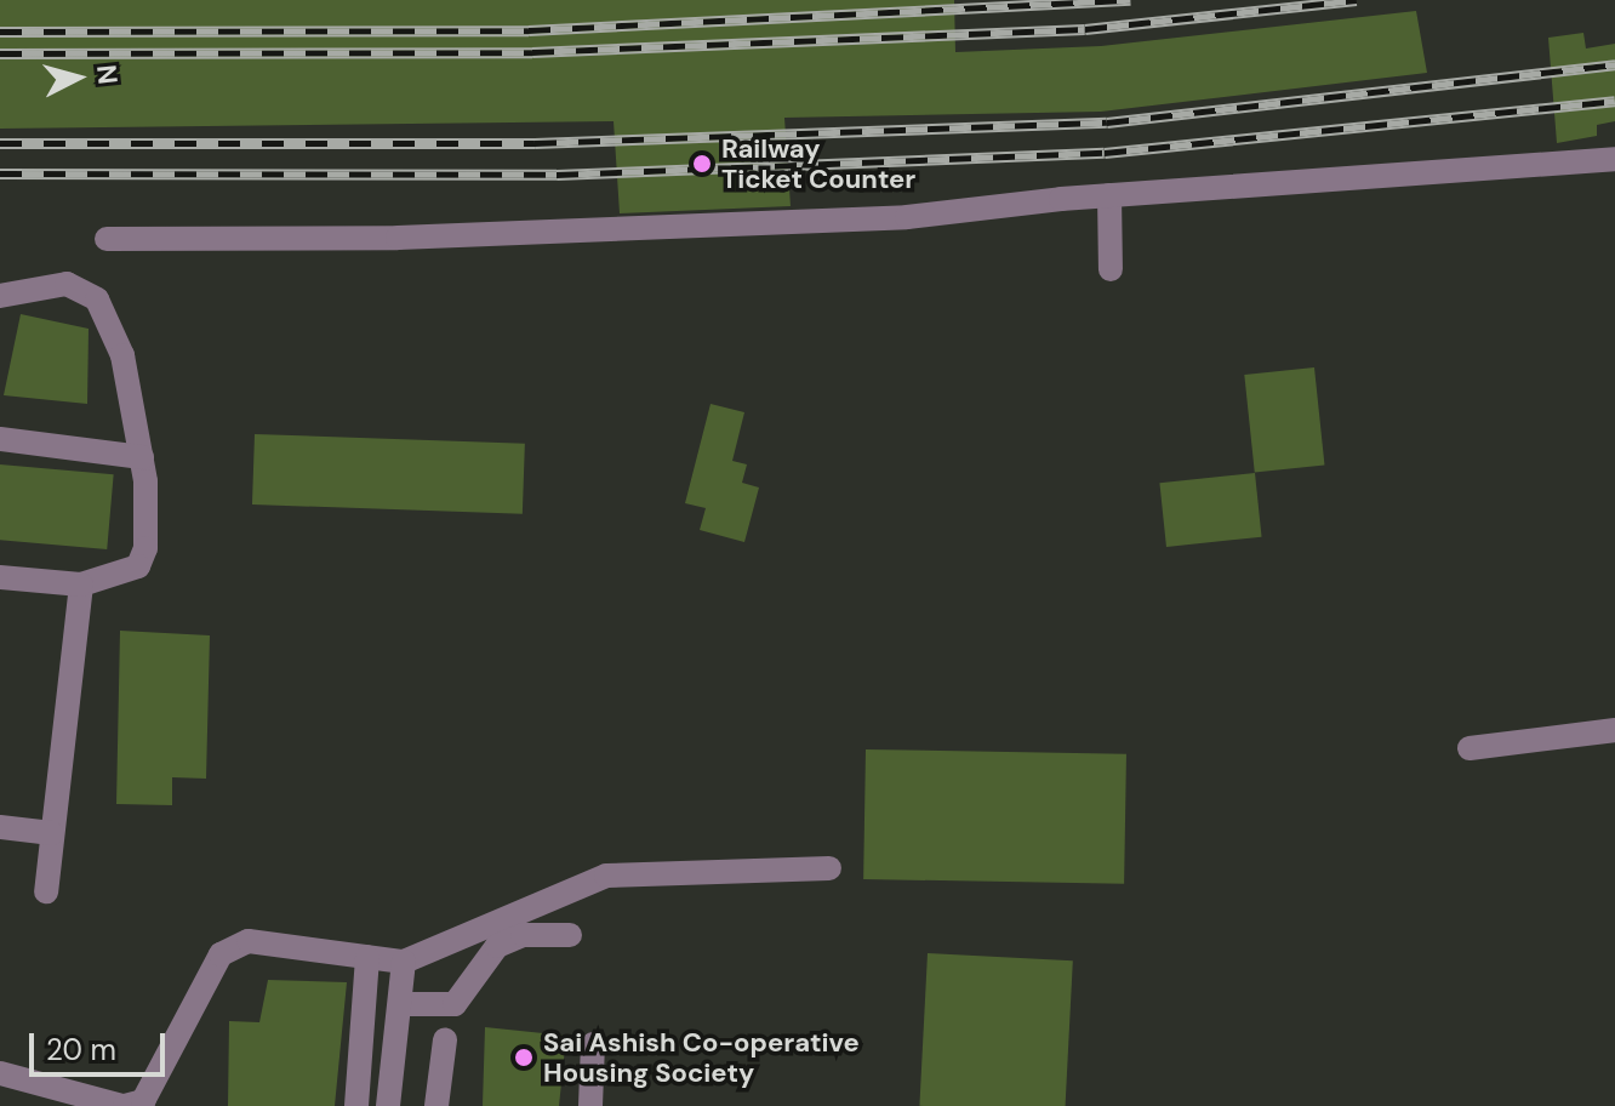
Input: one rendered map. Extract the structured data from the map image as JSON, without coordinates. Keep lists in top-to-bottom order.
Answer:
{
  "places": ["Railway Ticket Counter", "Sai Ashish Co-operative Housing Society"],
  "scale_bar": "20 m",
  "north": "right"
}
